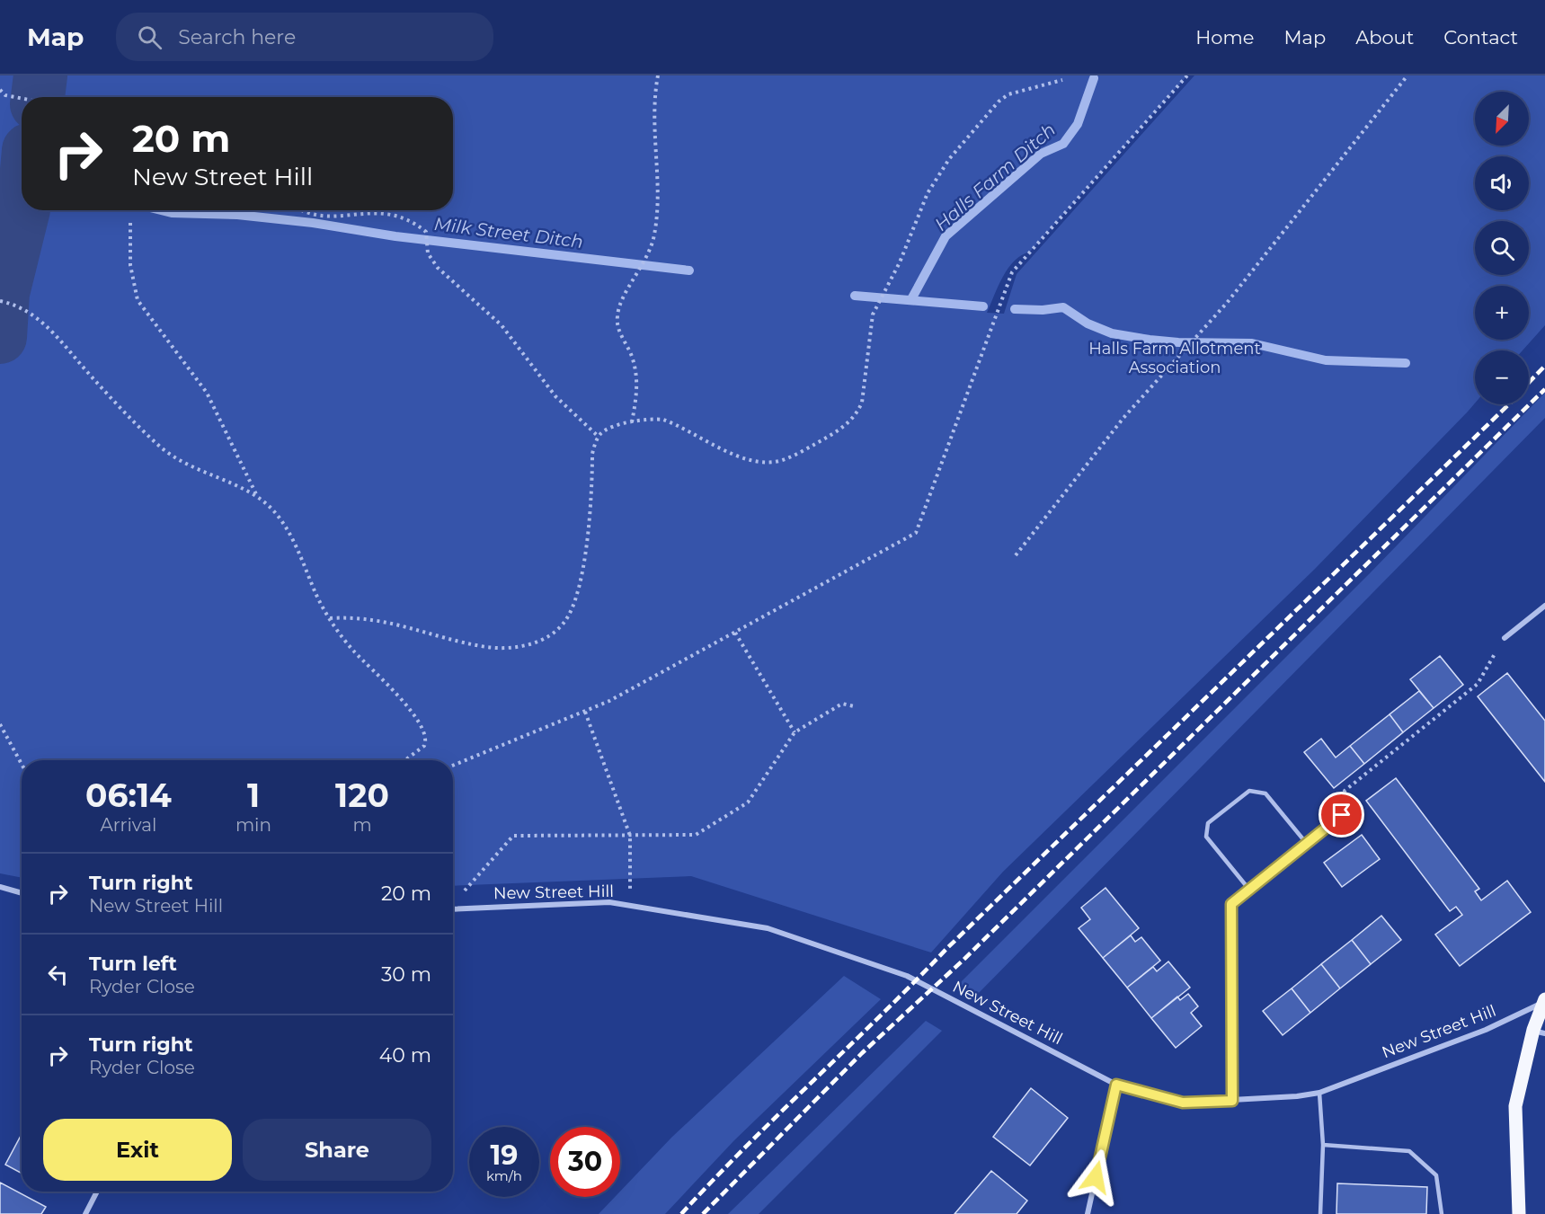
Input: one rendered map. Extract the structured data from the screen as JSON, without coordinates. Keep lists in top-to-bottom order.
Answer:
{
  "streets": {
    "street": ["New Street Hill"]
  },
  "water": ["Halls Farm Ditch", "Milk Street Ditch"],
  "parks": ["Halls Farm Allotment Association"],
  "north": "bottom left",
  "page": {
    "header": "Map",
    "search": "Search here",
    "nav": [
      "Home",
      "Map",
      "About",
      "Contact"
    ],
    "map_buttons": ["+", "−"],
    "turn": ["20 m", "New Street Hill"],
    "eta": [
      "06:14",
      "Arrival",
      "1",
      "min",
      "120",
      "m"
    ],
    "list": [
      {
        "name": "Turn right",
        "note": "New Street Hill",
        "value": "20 m"
      },
      {
        "name": "Turn left",
        "note": "Ryder Close",
        "value": "30 m"
      },
      {
        "name": "Turn right",
        "note": "Ryder Close",
        "value": "40 m"
      }
    ],
    "buttons": ["Exit", "Share"],
    "speed": "19 km/h",
    "limit": "30"
  }
}
